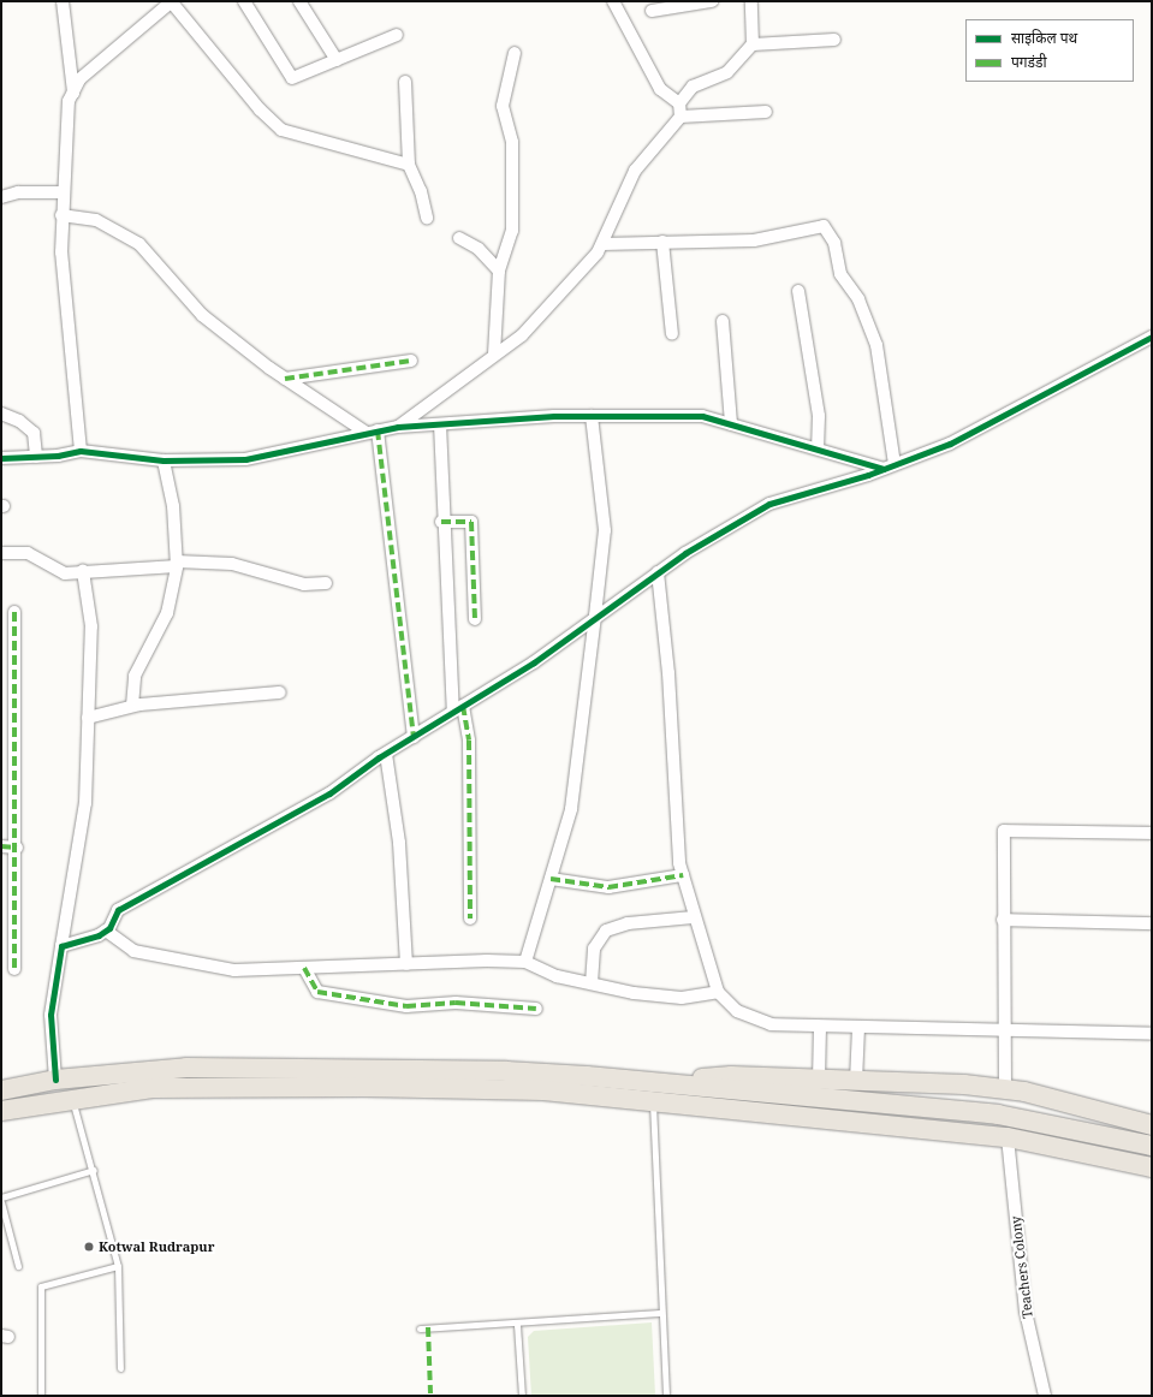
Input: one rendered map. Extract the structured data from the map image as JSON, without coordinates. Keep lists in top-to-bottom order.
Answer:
{
  "streets": {
    "street": ["Teachers Colony"]
  },
  "places": ["Kotwal Rudrapur"],
  "legend": ["साइकिल पथ", "पगडंडी"]
}
